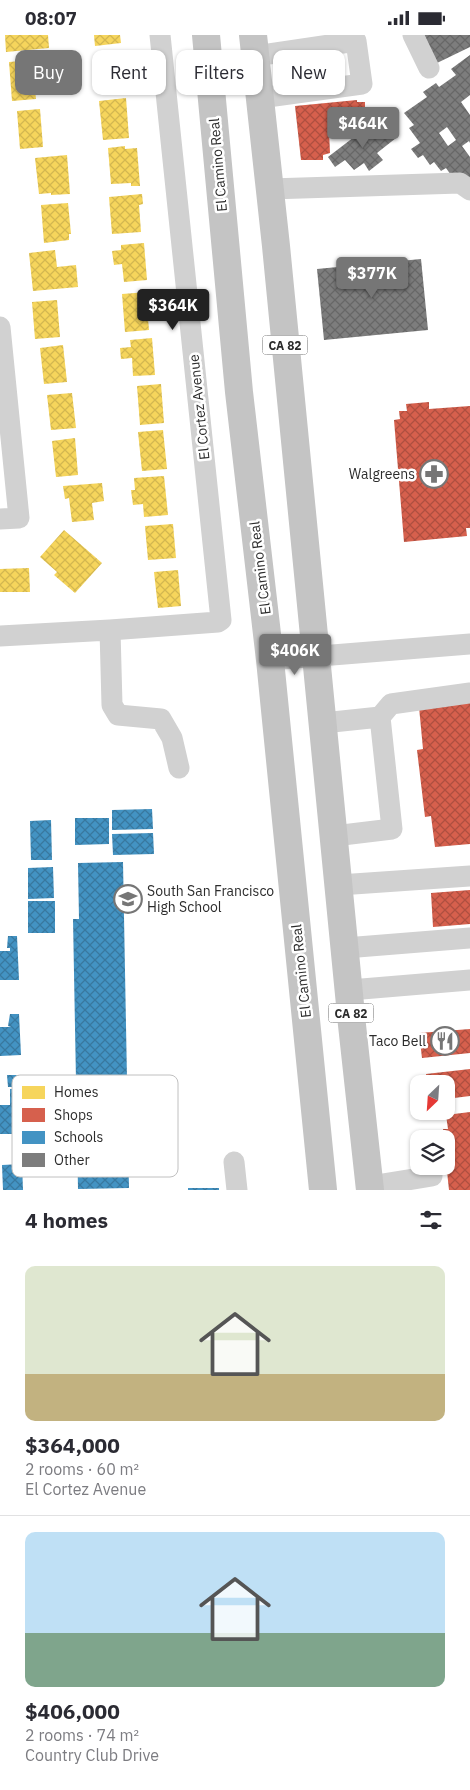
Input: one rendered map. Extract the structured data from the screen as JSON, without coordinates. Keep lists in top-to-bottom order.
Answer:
{
  "streets": {
    "main road": ["El Camino Real", "CA 82"],
    "street": ["El Cortez Avenue"]
  },
  "places": {
    "pharmacy": ["Walgreens"],
    "school or university": ["South San Francisco High School"],
    "restaurant": ["Taco Bell"]
  },
  "legend": [
    "Homes",
    "Shops",
    "Schools",
    "Other"
  ],
  "north": "bottom left",
  "page": {
    "status": "08:07",
    "chip": [
      "Buy",
      "Rent",
      "Filters",
      "New"
    ],
    "price": [
      "$464K",
      "$377K",
      "$364K",
      "$406K"
    ],
    "heading": "4 homes",
    "list": [
      {
        "name": "$364,000",
        "note": "2 rooms · 60 m² · El Cortez Avenue"
      },
      {
        "name": "$406,000",
        "note": "2 rooms · 74 m² · Country Club Drive"
      }
    ]
  }
}
